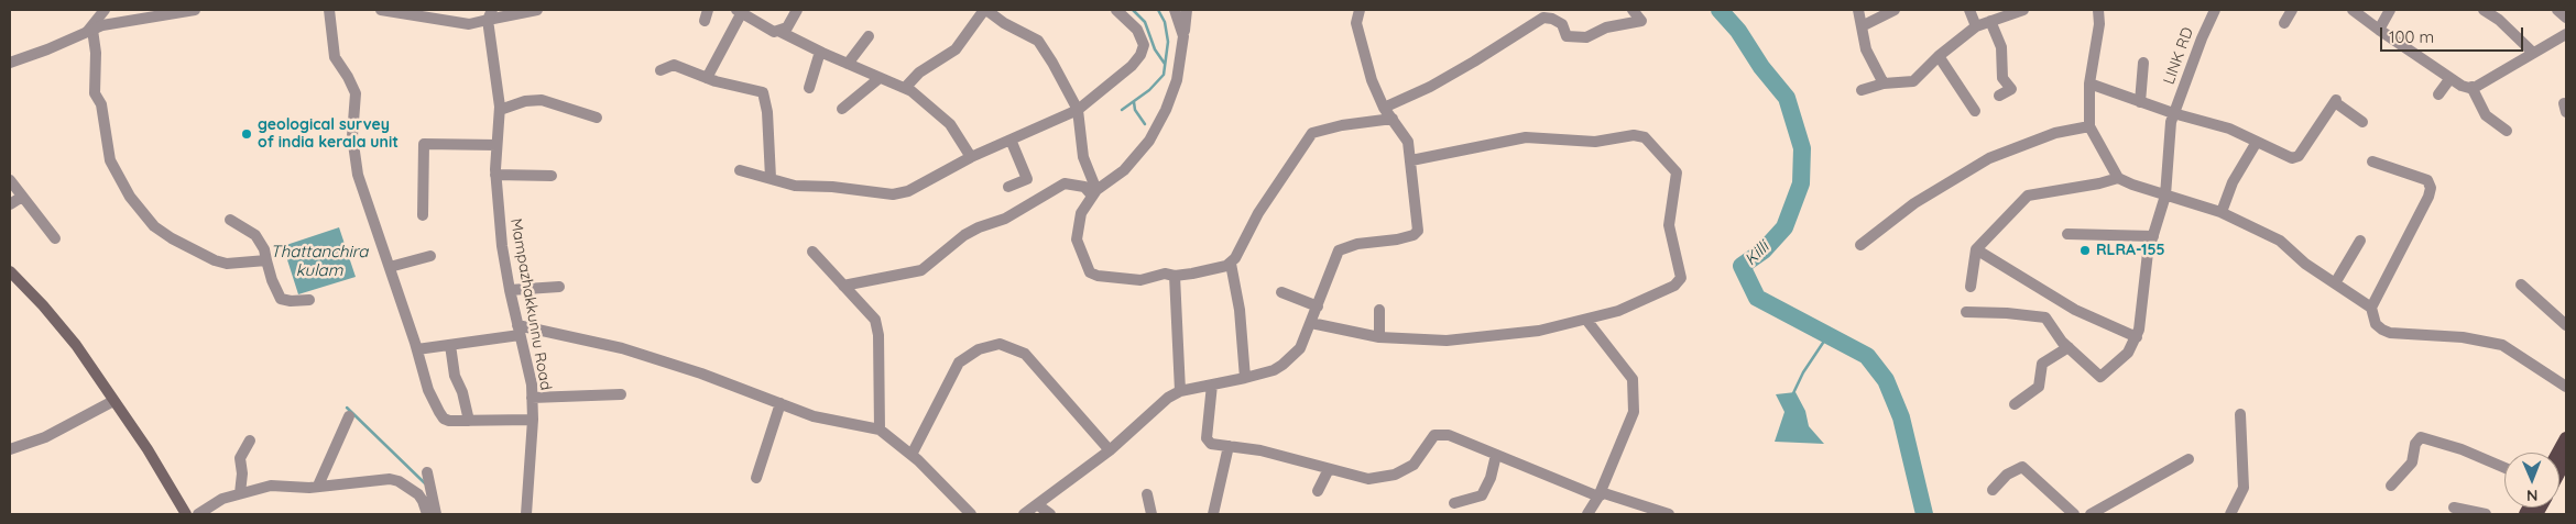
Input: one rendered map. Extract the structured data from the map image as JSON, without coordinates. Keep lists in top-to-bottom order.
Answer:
{
  "streets": {
    "street": ["LINK RD", "Mampazhakkunnu Road"]
  },
  "water": ["Thattanchira kulam", "Killi"],
  "places": ["geological survey of india kerala unit", "RLRA-155"],
  "scale_bar": "100 m",
  "north": "bottom"
}
